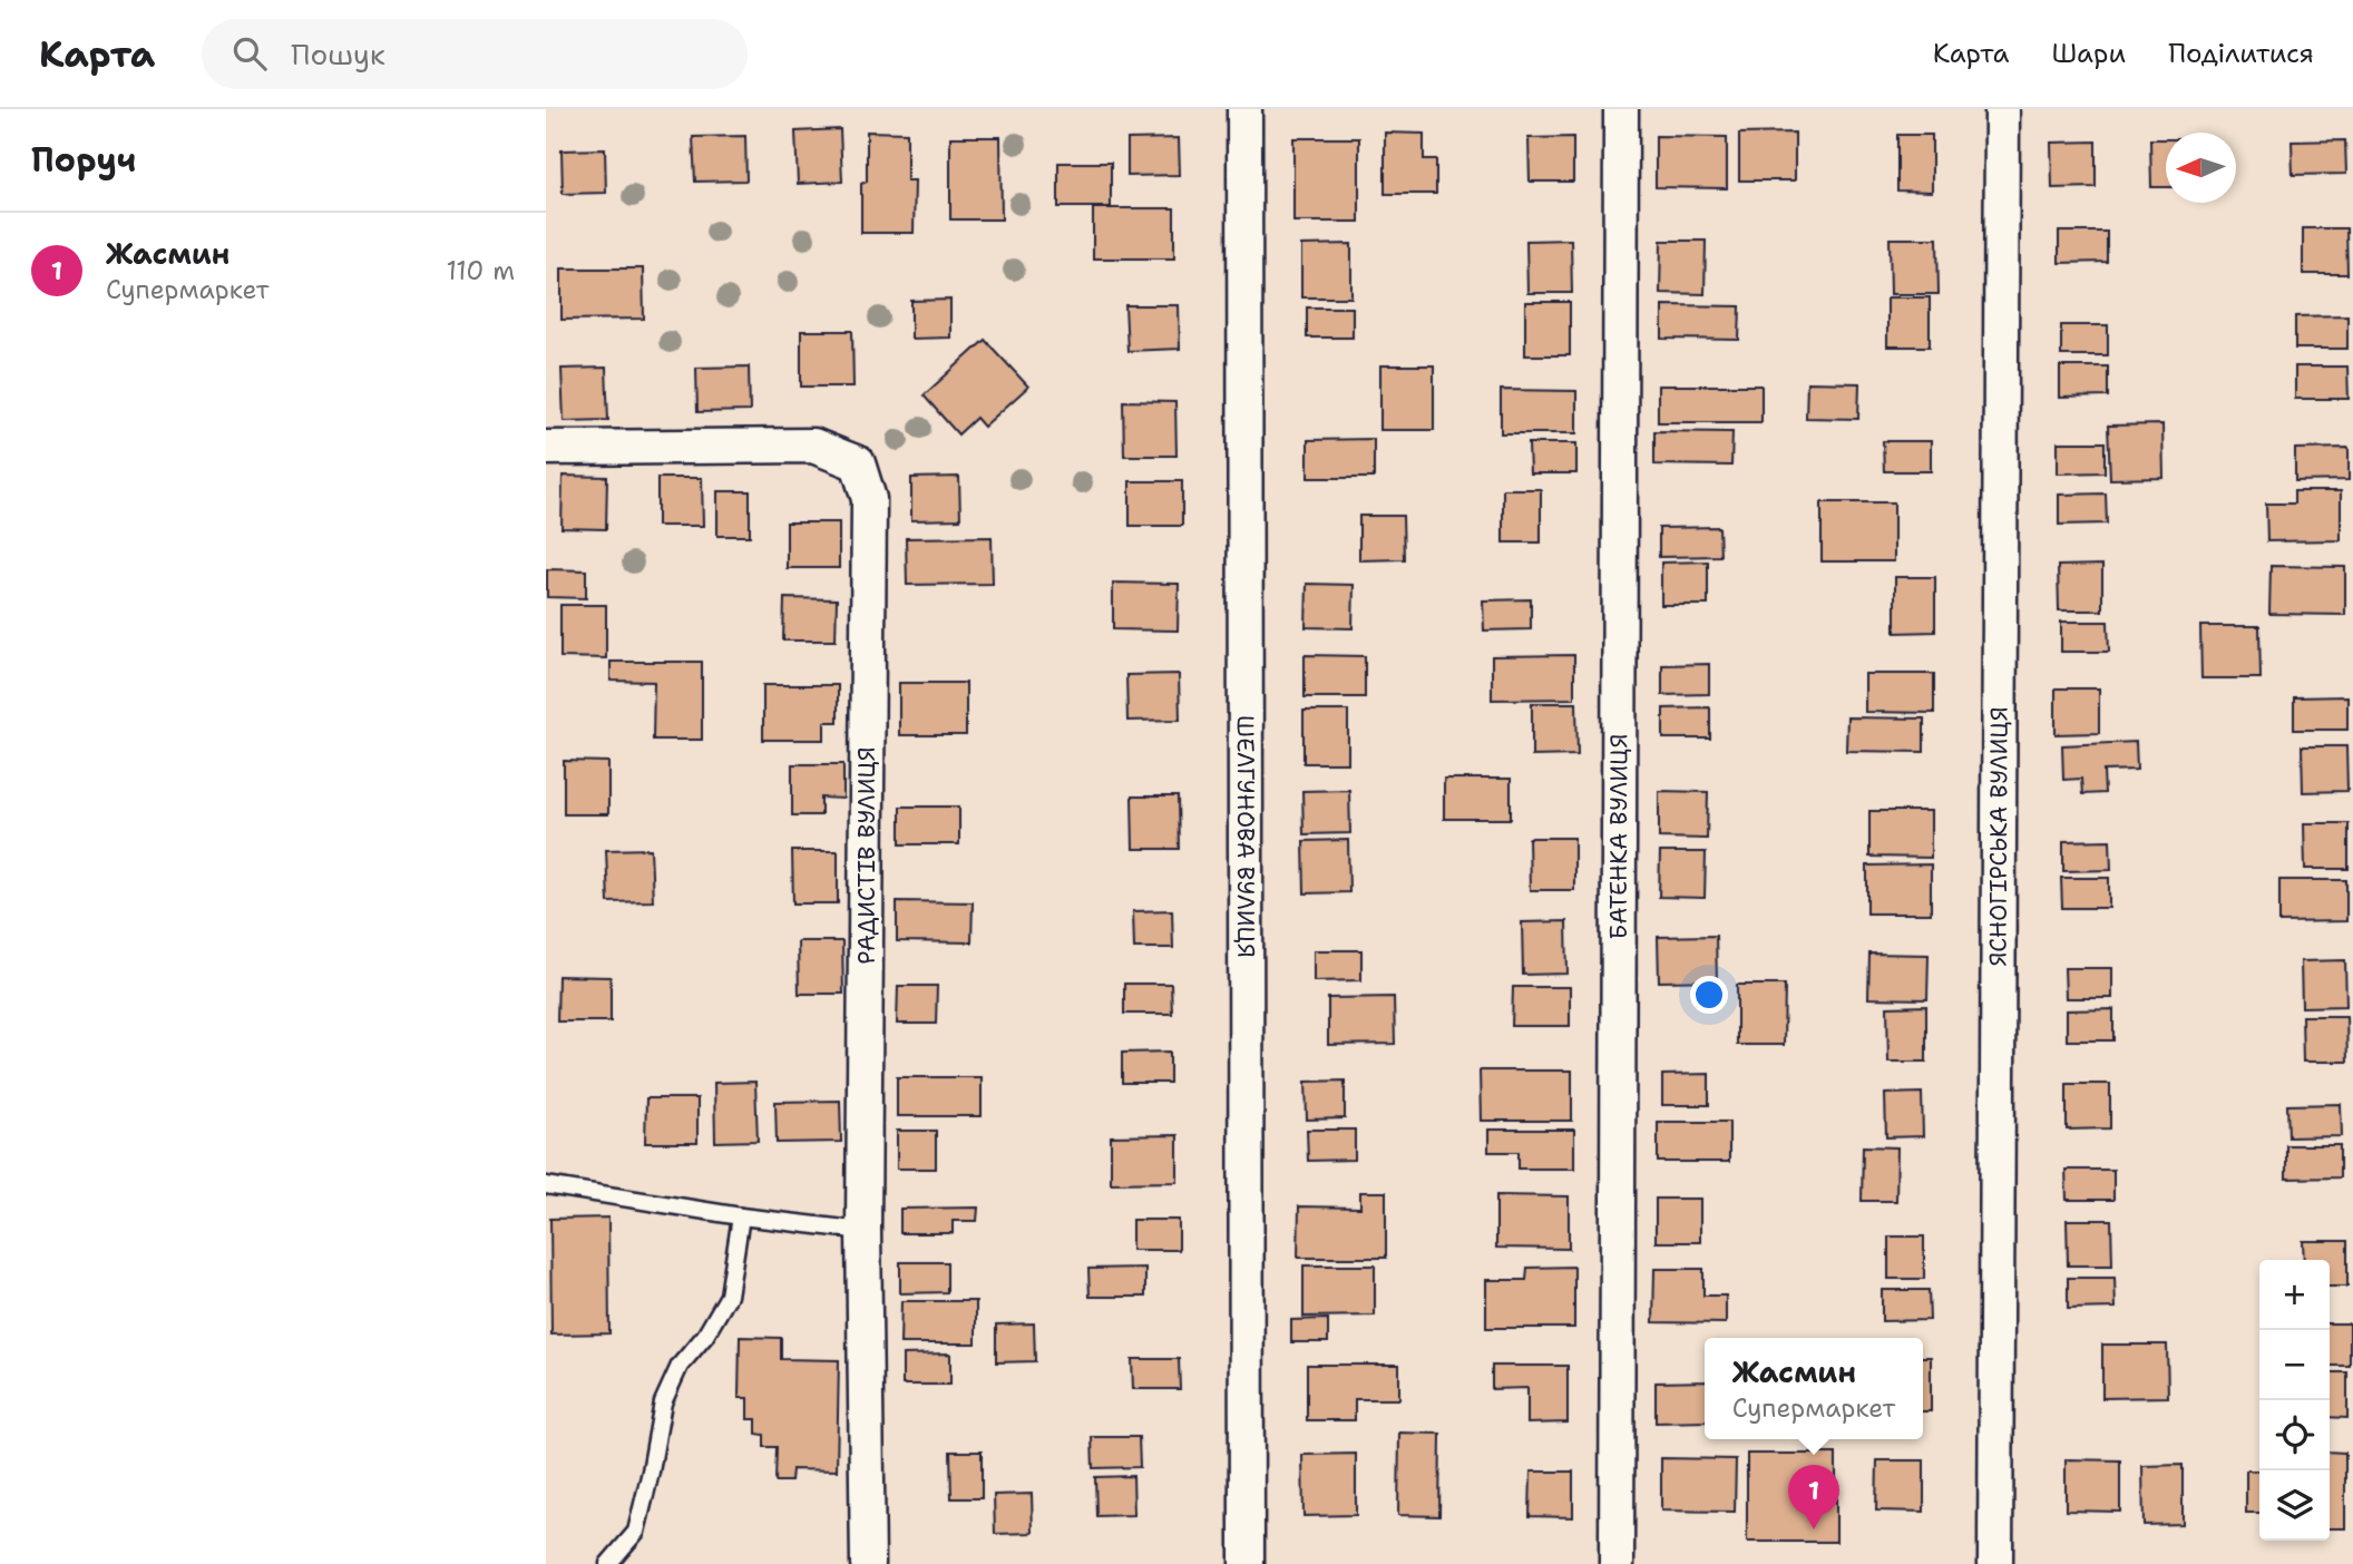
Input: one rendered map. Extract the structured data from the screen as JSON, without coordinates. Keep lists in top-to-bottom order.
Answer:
{
  "streets": {
    "street": [
      "ШЕЛГУНОВА ВУЛИЦЯ",
      "БАТЕНКА ВУЛИЦЯ",
      "ЯСНОГІРСЬКА ВУЛИЦЯ",
      "РАДИСТІВ ВУЛИЦЯ"
    ]
  },
  "north": "left",
  "page": {
    "header": "Карта",
    "search": "Пошук",
    "nav": ["Карта", "Шари", "Поділитися"],
    "heading": "Поруч",
    "list": [
      {
        "mark": "1",
        "name": "Жасмин",
        "note": "Супермаркет",
        "value": "110 m"
      }
    ],
    "map_buttons": ["+", "−"],
    "popup": ["Жасмин", "Супермаркет"],
    "pins": "1"
  }
}
